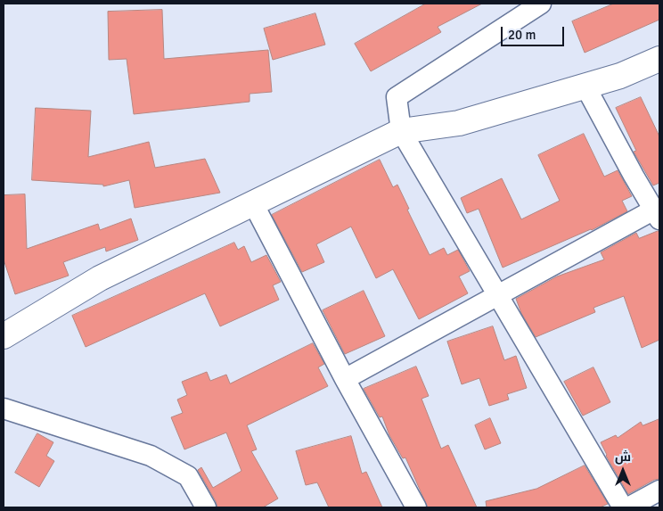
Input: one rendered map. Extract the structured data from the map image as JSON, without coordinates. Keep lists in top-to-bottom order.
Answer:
{
  "scale_bar": "20 m",
  "north": "top"
}
